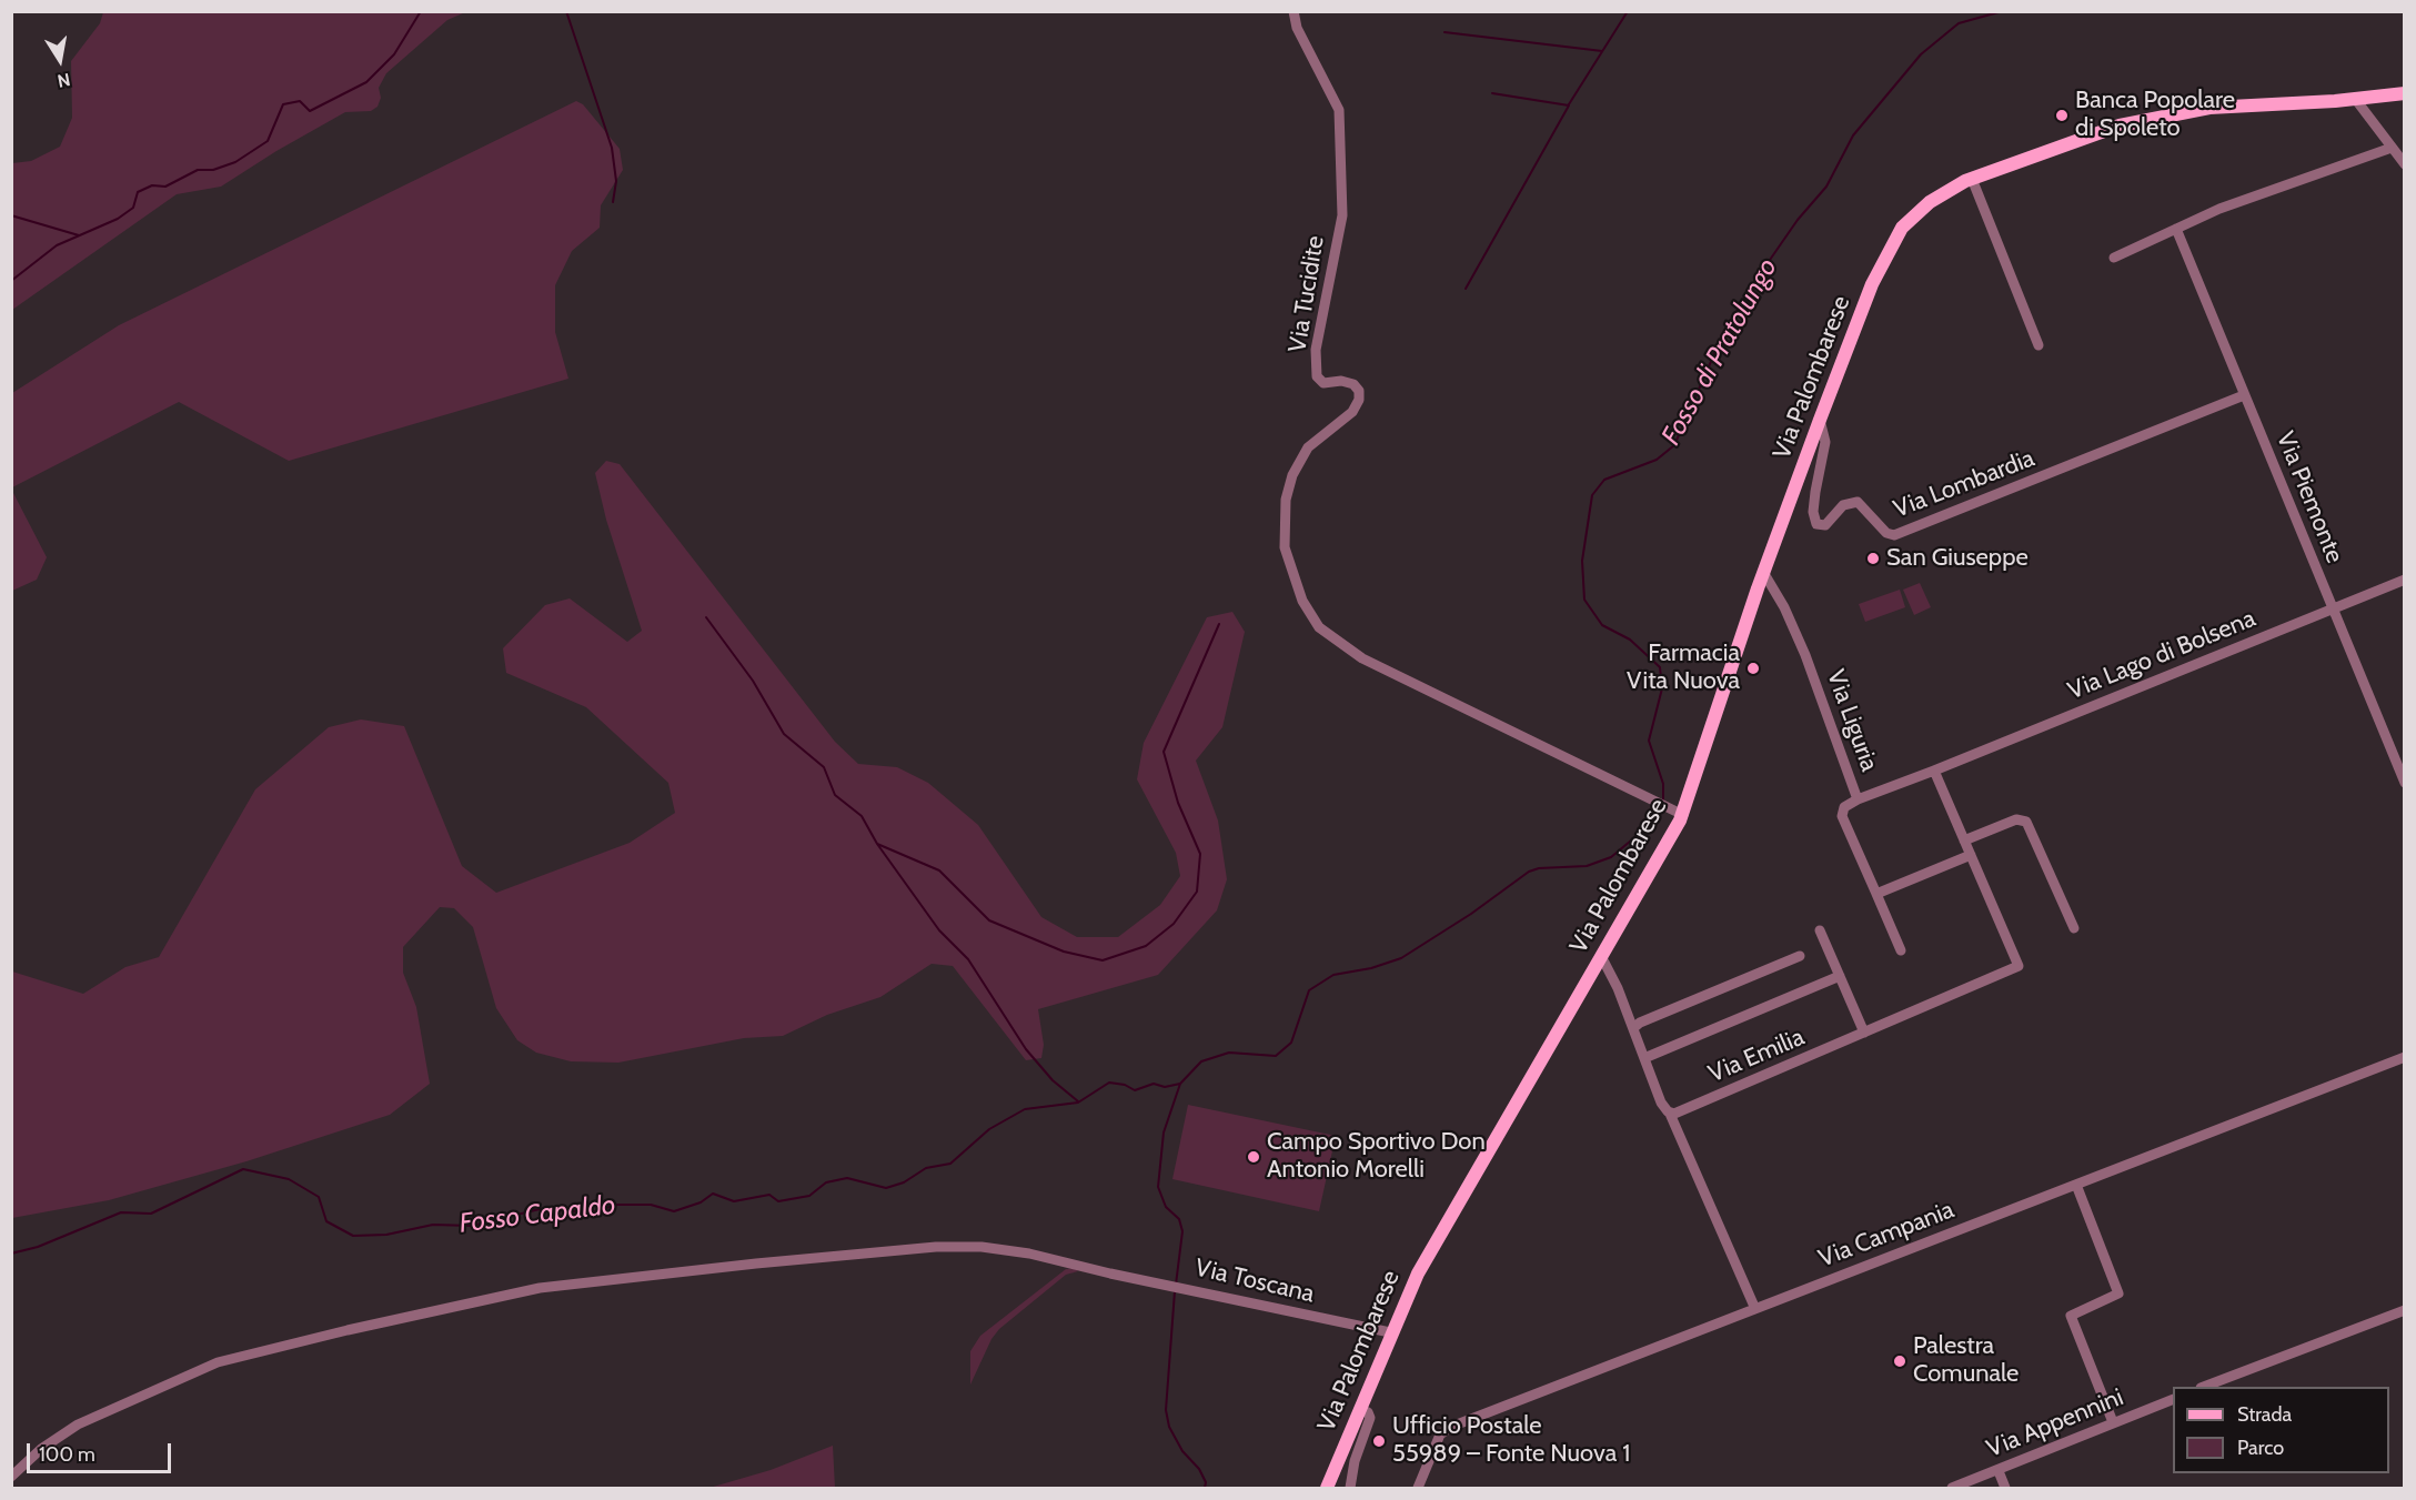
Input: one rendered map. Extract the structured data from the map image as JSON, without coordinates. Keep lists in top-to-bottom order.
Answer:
{
  "streets": {
    "main road": ["Via Palombarese"],
    "street": [
      "Via Tucidite",
      "Via Lombardia",
      "Via Piemonte",
      "Via Lago di Bolsena",
      "Via Liguria",
      "Via Emilia",
      "Via Campania",
      "Via Toscana",
      "Via Appennini"
    ]
  },
  "crossings": [
    ["Via Tucidite", "Via Palombarese"],
    ["Via Palombarese", "Via Lombardia"],
    ["Via Palombarese", "Via Liguria"],
    ["Via Palombarese", "Via Toscana"],
    ["Via Lombardia", "Via Piemonte"],
    ["Via Piemonte", "Via Lago di Bolsena"],
    ["Via Lago di Bolsena", "Via Liguria"]
  ],
  "water": ["Fosso di Pratolungo", "Fosso Capaldo"],
  "places": [
    "Banca Popolare di Spoleto",
    "San Giuseppe",
    "Farmacia Vita Nuova",
    "Campo Sportivo Don Antonio Morelli",
    "Palestra Comunale",
    "Ufficio Postale 55989 – Fonte Nuova 1"
  ],
  "legend": ["Strada", "Parco"],
  "scale_bar": "100 m",
  "north": "bottom"
}
